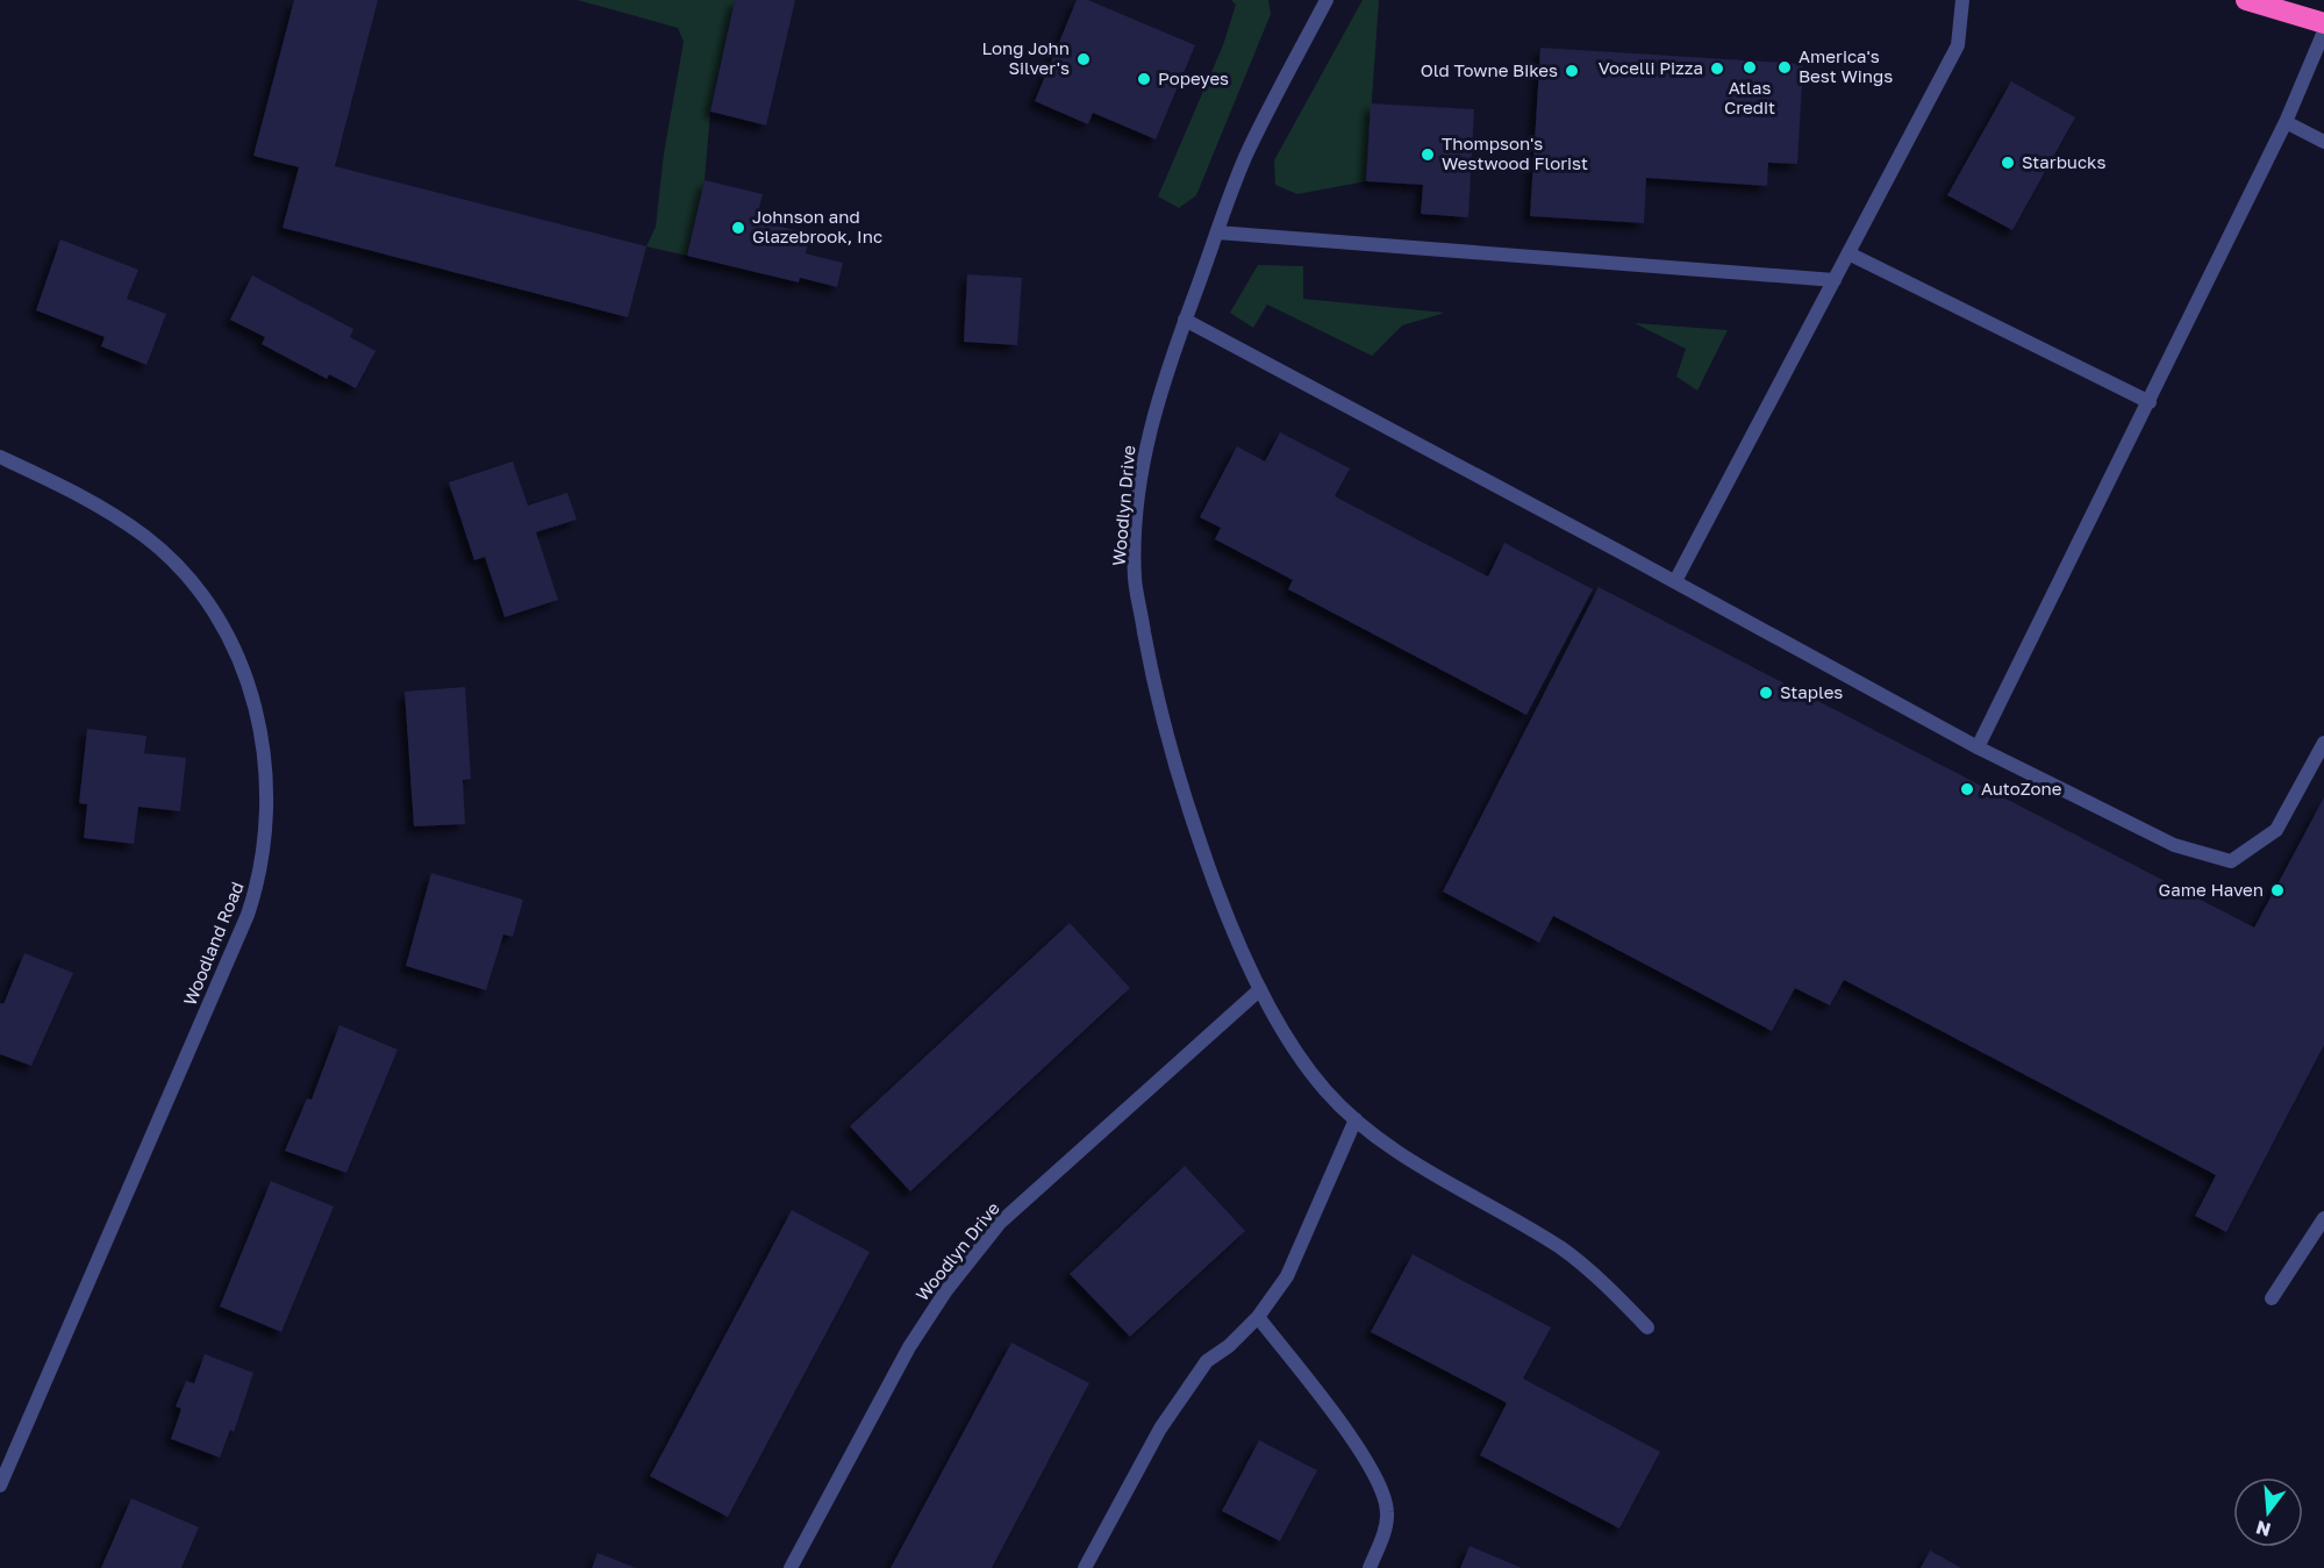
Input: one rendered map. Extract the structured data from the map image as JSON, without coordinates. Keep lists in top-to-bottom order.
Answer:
{
  "streets": {
    "street": ["Woodlyn Drive", "Woodland Road"]
  },
  "places": [
    "Long John Silver's",
    "Atlas Credit",
    "America's Best Wings",
    "Vocelli Pizza",
    "Old Towne Bikes",
    "Popeyes",
    "Thompson's Westwood Florist",
    "Starbucks",
    "Johnson and Glazebrook, Inc",
    "Staples",
    "AutoZone",
    "Game Haven"
  ],
  "north": "bottom"
}
